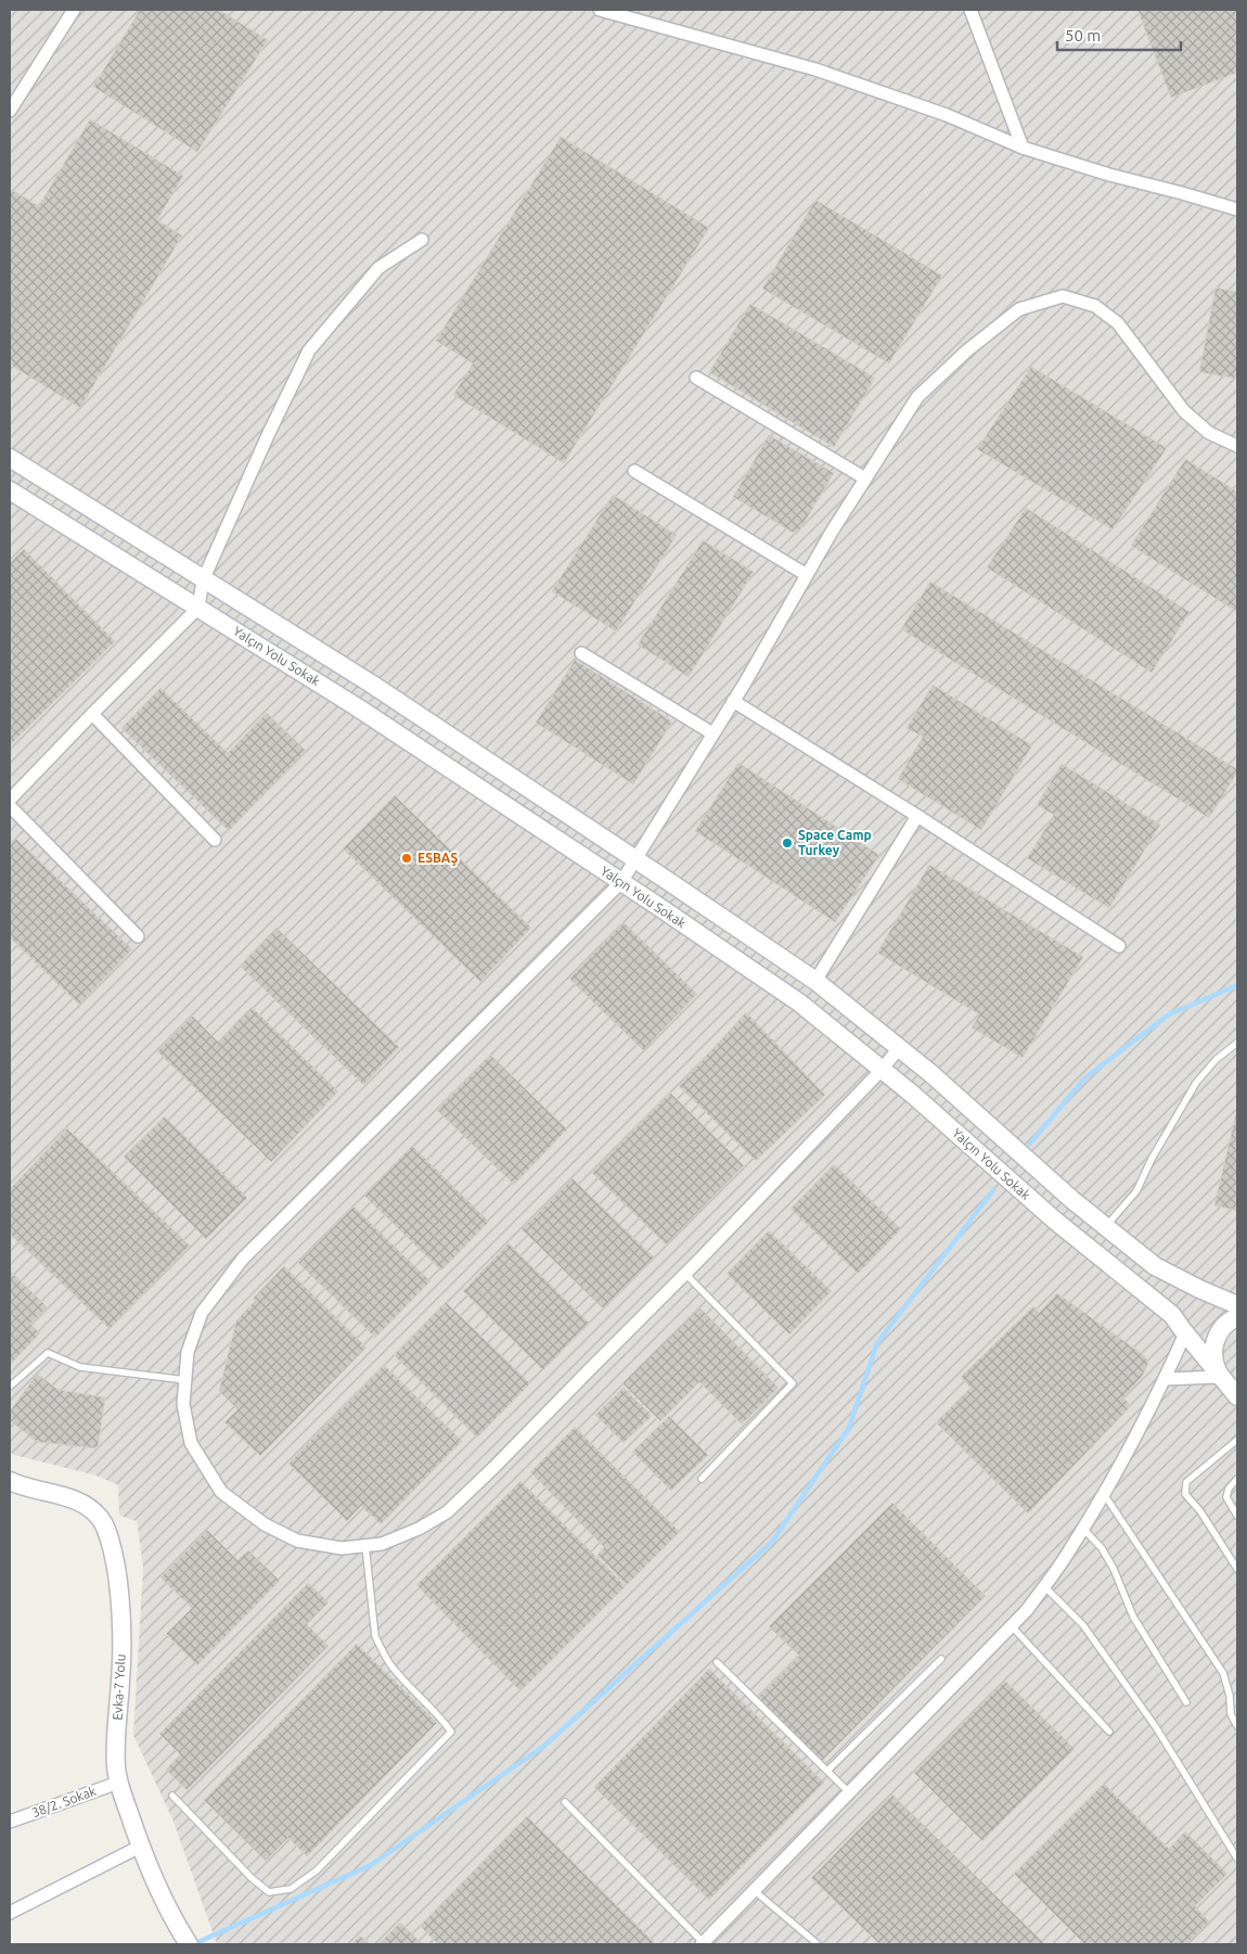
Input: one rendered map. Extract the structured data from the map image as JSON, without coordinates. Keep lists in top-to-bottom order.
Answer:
{
  "streets": {
    "street": ["Yalçın Yolu Sokak", "Evka-7 Yolu", "38/2. Sokak"]
  },
  "crossings": [
    ["Evka-7 Yolu", "38/2. Sokak"]
  ],
  "places": ["Space Camp Turkey", "ESBAŞ"],
  "scale_bar": "50 m"
}
